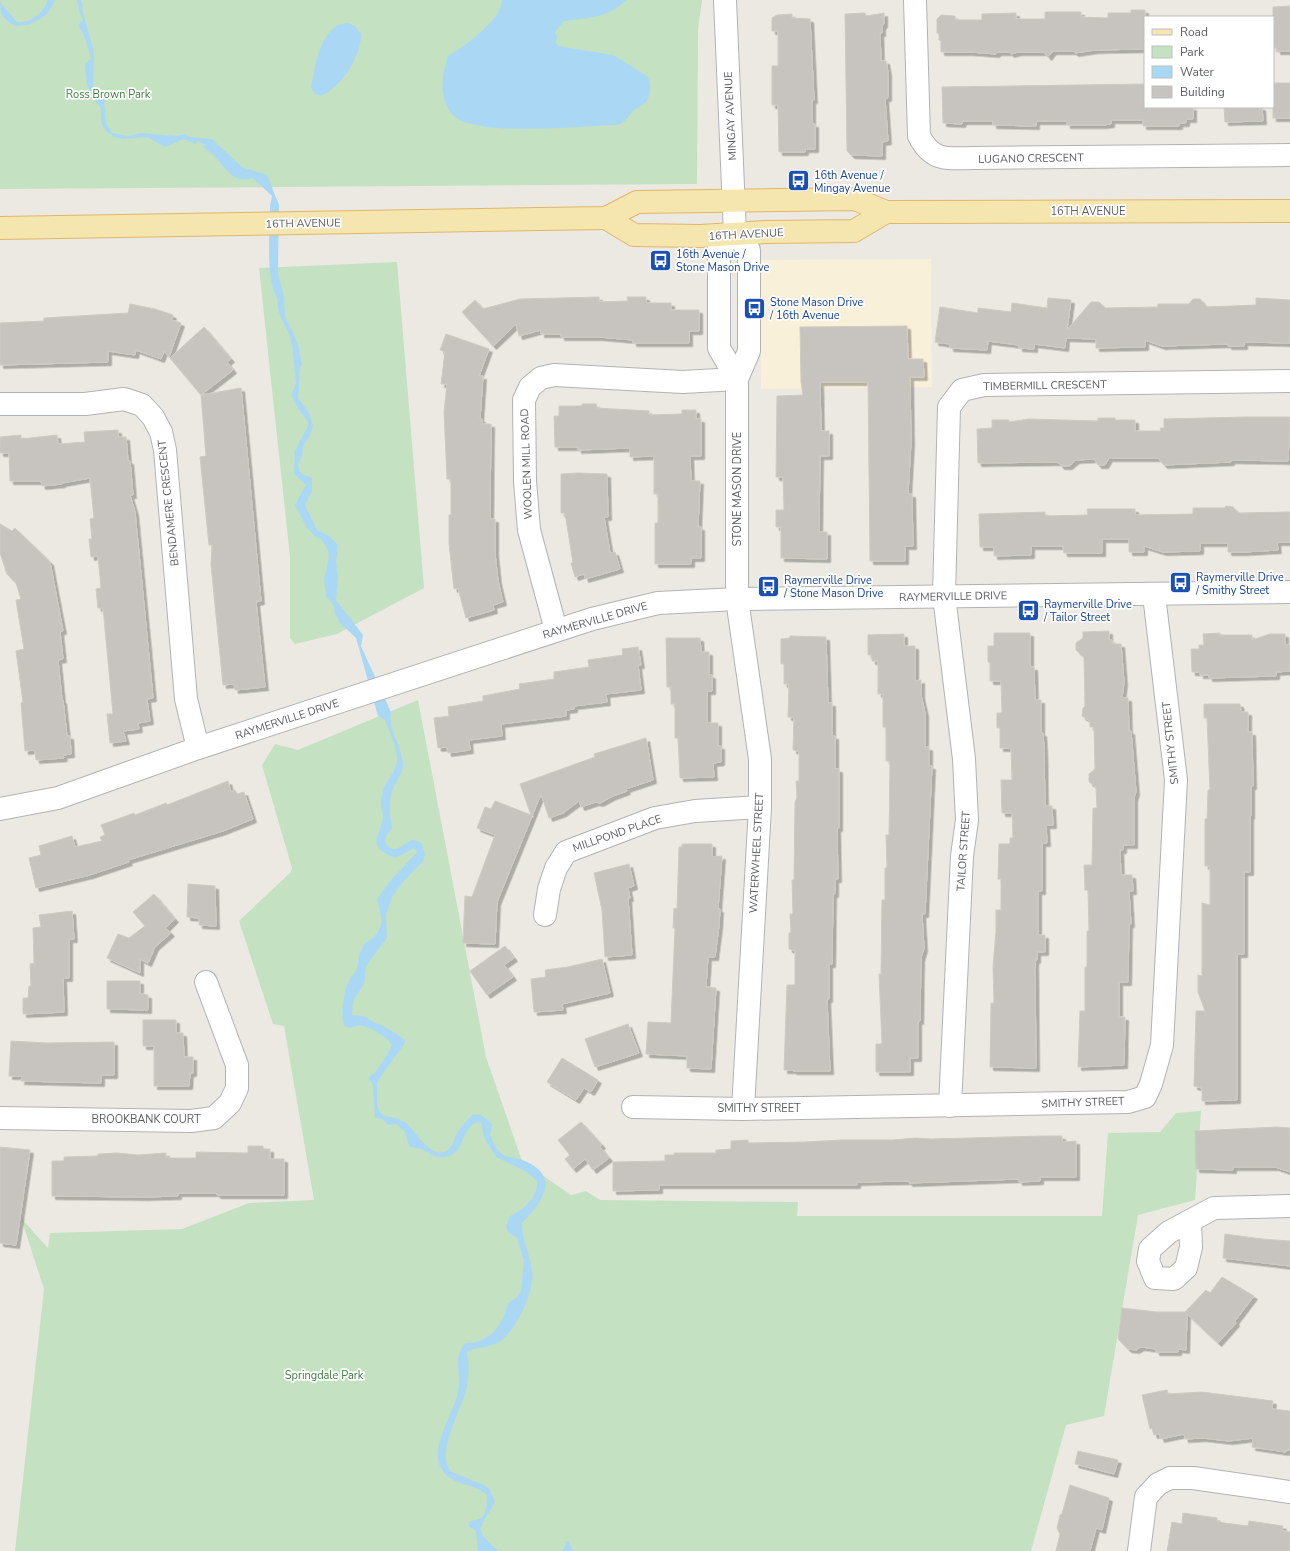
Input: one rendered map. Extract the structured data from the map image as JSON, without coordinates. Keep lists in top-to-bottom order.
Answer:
{
  "streets": {
    "main road": ["16TH AVENUE"],
    "street": [
      "MINGAY AVENUE",
      "LUGANO CRESCENT",
      "TIMBERMILL CRESCENT",
      "WOOLEN MILL ROAD",
      "STONE MASON DRIVE",
      "BENDAMERE CRESCENT",
      "RAYMERVILLE DRIVE",
      "SMITHY STREET",
      "MILLPOND PLACE",
      "TAILOR STREET",
      "WATERWHEEL STREET",
      "BROOKBANK COURT"
    ]
  },
  "crossings": [
    ["MINGAY AVENUE", "16TH AVENUE"],
    ["MINGAY AVENUE", "STONE MASON DRIVE"],
    ["16TH AVENUE", "STONE MASON DRIVE"],
    ["TIMBERMILL CRESCENT", "RAYMERVILLE DRIVE"],
    ["TIMBERMILL CRESCENT", "TAILOR STREET"],
    ["WOOLEN MILL ROAD", "STONE MASON DRIVE"],
    ["WOOLEN MILL ROAD", "RAYMERVILLE DRIVE"],
    ["STONE MASON DRIVE", "RAYMERVILLE DRIVE"],
    ["STONE MASON DRIVE", "WATERWHEEL STREET"],
    ["BENDAMERE CRESCENT", "RAYMERVILLE DRIVE"],
    ["RAYMERVILLE DRIVE", "SMITHY STREET"],
    ["RAYMERVILLE DRIVE", "TAILOR STREET"],
    ["RAYMERVILLE DRIVE", "WATERWHEEL STREET"],
    ["SMITHY STREET", "TAILOR STREET"],
    ["SMITHY STREET", "WATERWHEEL STREET"],
    ["MILLPOND PLACE", "WATERWHEEL STREET"]
  ],
  "parks": ["Ross Brown Park", "Springdale Park"],
  "places": {
    "bus stop": [
      "16th Avenue / Mingay Avenue",
      "16th Avenue / Stone Mason Drive",
      "Stone Mason Drive / 16th Avenue",
      "Raymerville Drive / Smithy Street",
      "Raymerville Drive / Stone Mason Drive",
      "Raymerville Drive / Tailor Street"
    ]
  },
  "legend": [
    "Road",
    "Park",
    "Water",
    "Building"
  ]
}
